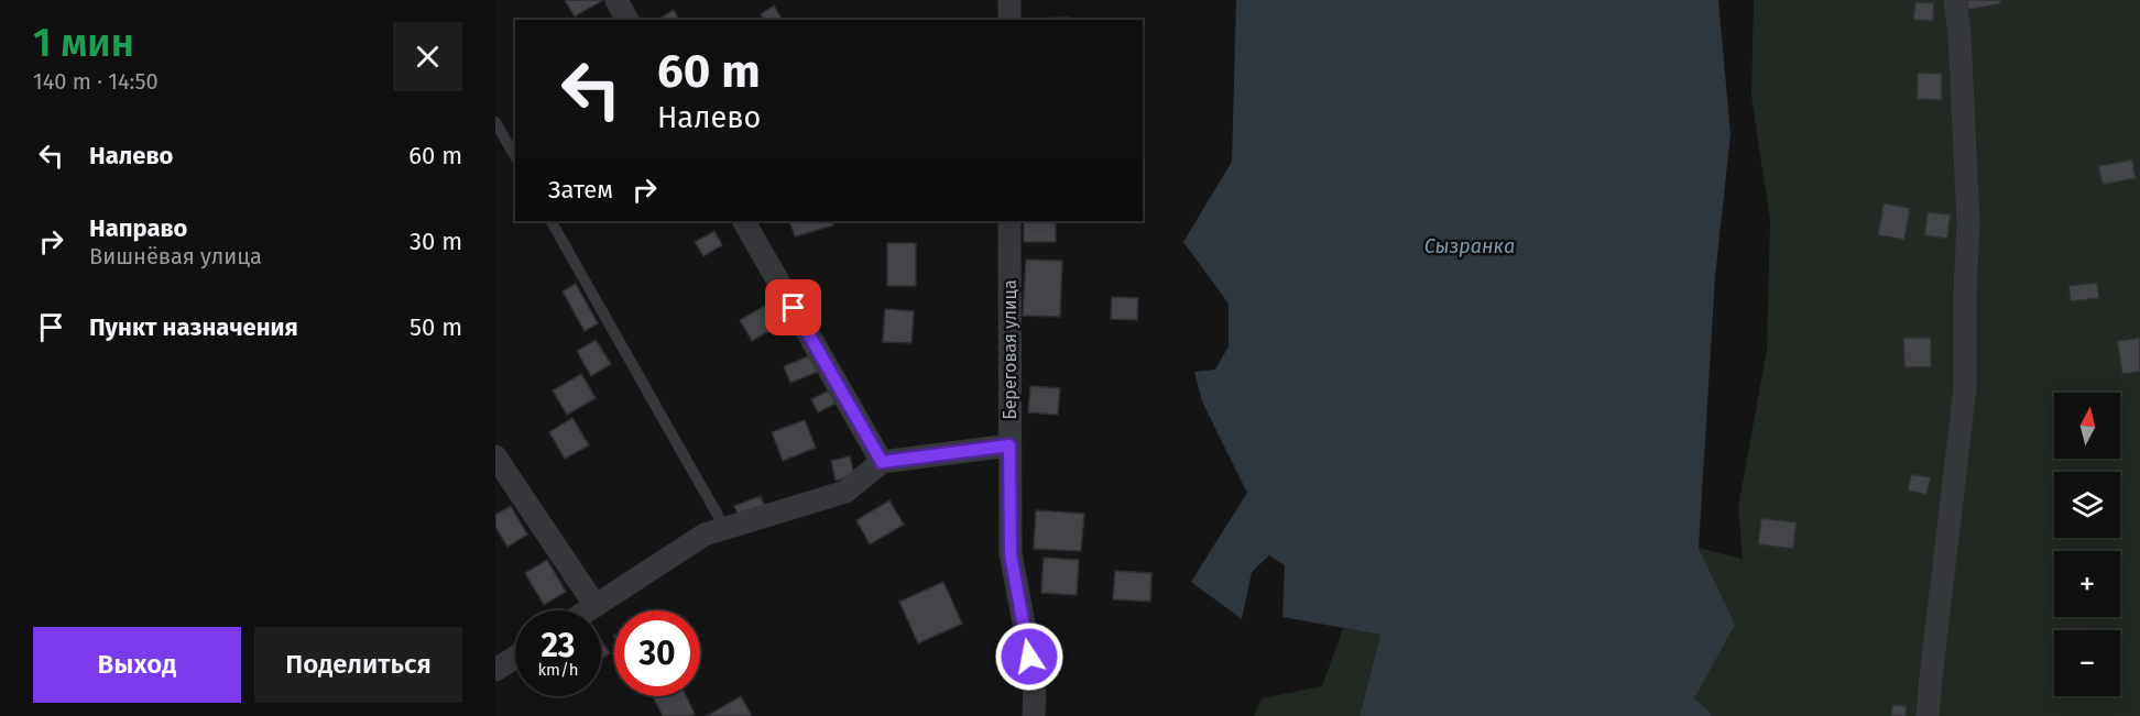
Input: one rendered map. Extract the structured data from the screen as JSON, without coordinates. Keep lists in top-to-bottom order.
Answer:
{
  "streets": {
    "street": ["Береговая улица"]
  },
  "water": ["Сызранка"],
  "north": "top",
  "page": {
    "heading": ["1 мин", "140 m · 14:50"],
    "turn": ["60 m", "Налево"],
    "list": [
      {
        "name": "Налево",
        "value": "60 m"
      },
      {
        "name": "Направо",
        "note": "Вишнёвая улица",
        "value": "30 m"
      },
      {
        "name": "Пункт назначения",
        "value": "50 m"
      }
    ],
    "then": "Затем",
    "map_buttons": ["+", "−"],
    "speed": "23 km/h",
    "limit": "30",
    "buttons": ["Выход", "Поделиться"]
  }
}
